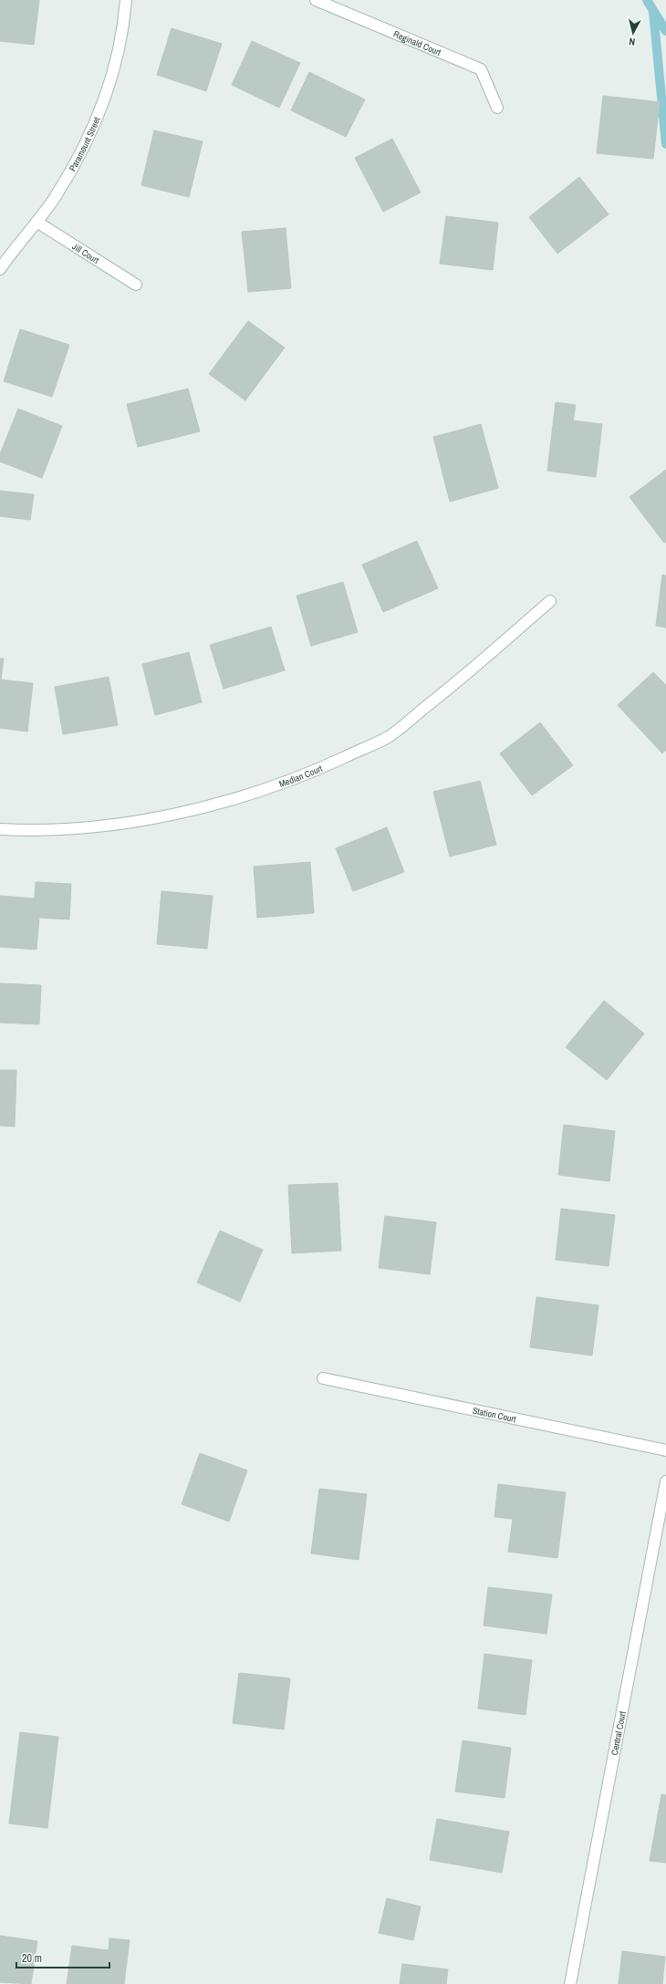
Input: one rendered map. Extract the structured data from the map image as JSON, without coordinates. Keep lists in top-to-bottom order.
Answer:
{
  "streets": {
    "street": [
      "Reginald Court",
      "Paramount Street",
      "Jill Court",
      "Median Court",
      "Station Court",
      "Central Court"
    ]
  },
  "crossings": [
    ["Paramount Street", "Jill Court"]
  ],
  "scale_bar": "20 m",
  "north": "bottom"
}
